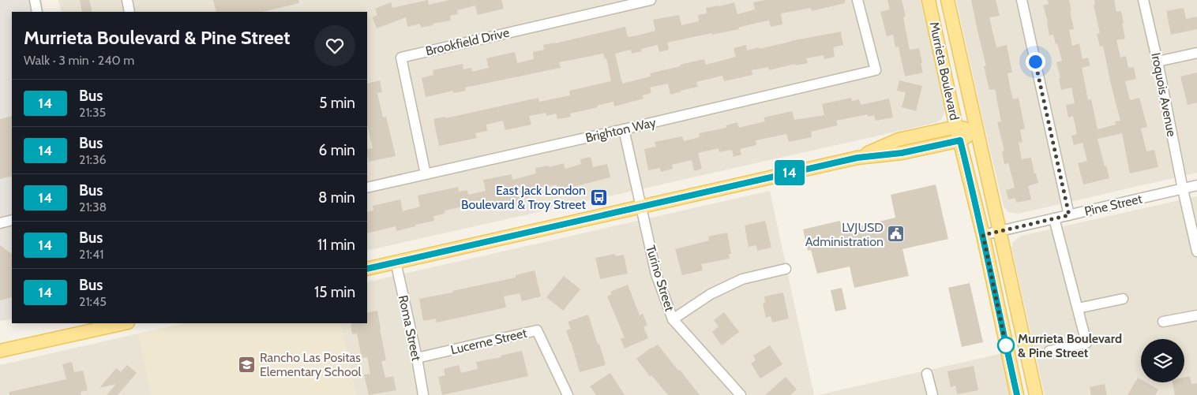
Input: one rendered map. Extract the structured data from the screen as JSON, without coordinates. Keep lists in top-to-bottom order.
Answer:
{
  "streets": {
    "main road": ["Murrieta Boulevard"],
    "street": [
      "Brookfield Drive",
      "Iroquois Avenue",
      "Brighton Way",
      "Pine Street",
      "Turino Street",
      "Roma Street",
      "Lucerne Street"
    ]
  },
  "crossings": [
    ["Brookfield Drive", "Brighton Way"],
    ["Murrieta Boulevard", "Pine Street"],
    ["Iroquois Avenue", "Pine Street"],
    ["Brighton Way", "Turino Street"],
    ["Roma Street", "Lucerne Street"]
  ],
  "places": {
    "bus stop": ["East Jack London Boulevard & Troy Street"],
    "public building": ["LVJUSD Administration"],
    "other": ["Murrieta Boulevard & Pine Street"],
    "school or university": ["Rancho Las Positas Elementary School"]
  },
  "lines": ["bus line 14"],
  "page": {
    "on_map": "14",
    "heading": ["Murrieta Boulevard & Pine Street", "Walk · 3 min · 240 m"],
    "list": [
      {
        "mark": "14",
        "name": "Bus",
        "note": "21:35",
        "value": "5 min"
      },
      {
        "mark": "14",
        "name": "Bus",
        "note": "21:36",
        "value": "6 min"
      },
      {
        "mark": "14",
        "name": "Bus",
        "note": "21:38",
        "value": "8 min"
      },
      {
        "mark": "14",
        "name": "Bus",
        "note": "21:41",
        "value": "11 min"
      },
      {
        "mark": "14",
        "name": "Bus",
        "note": "21:45",
        "value": "15 min"
      }
    ]
  }
}
